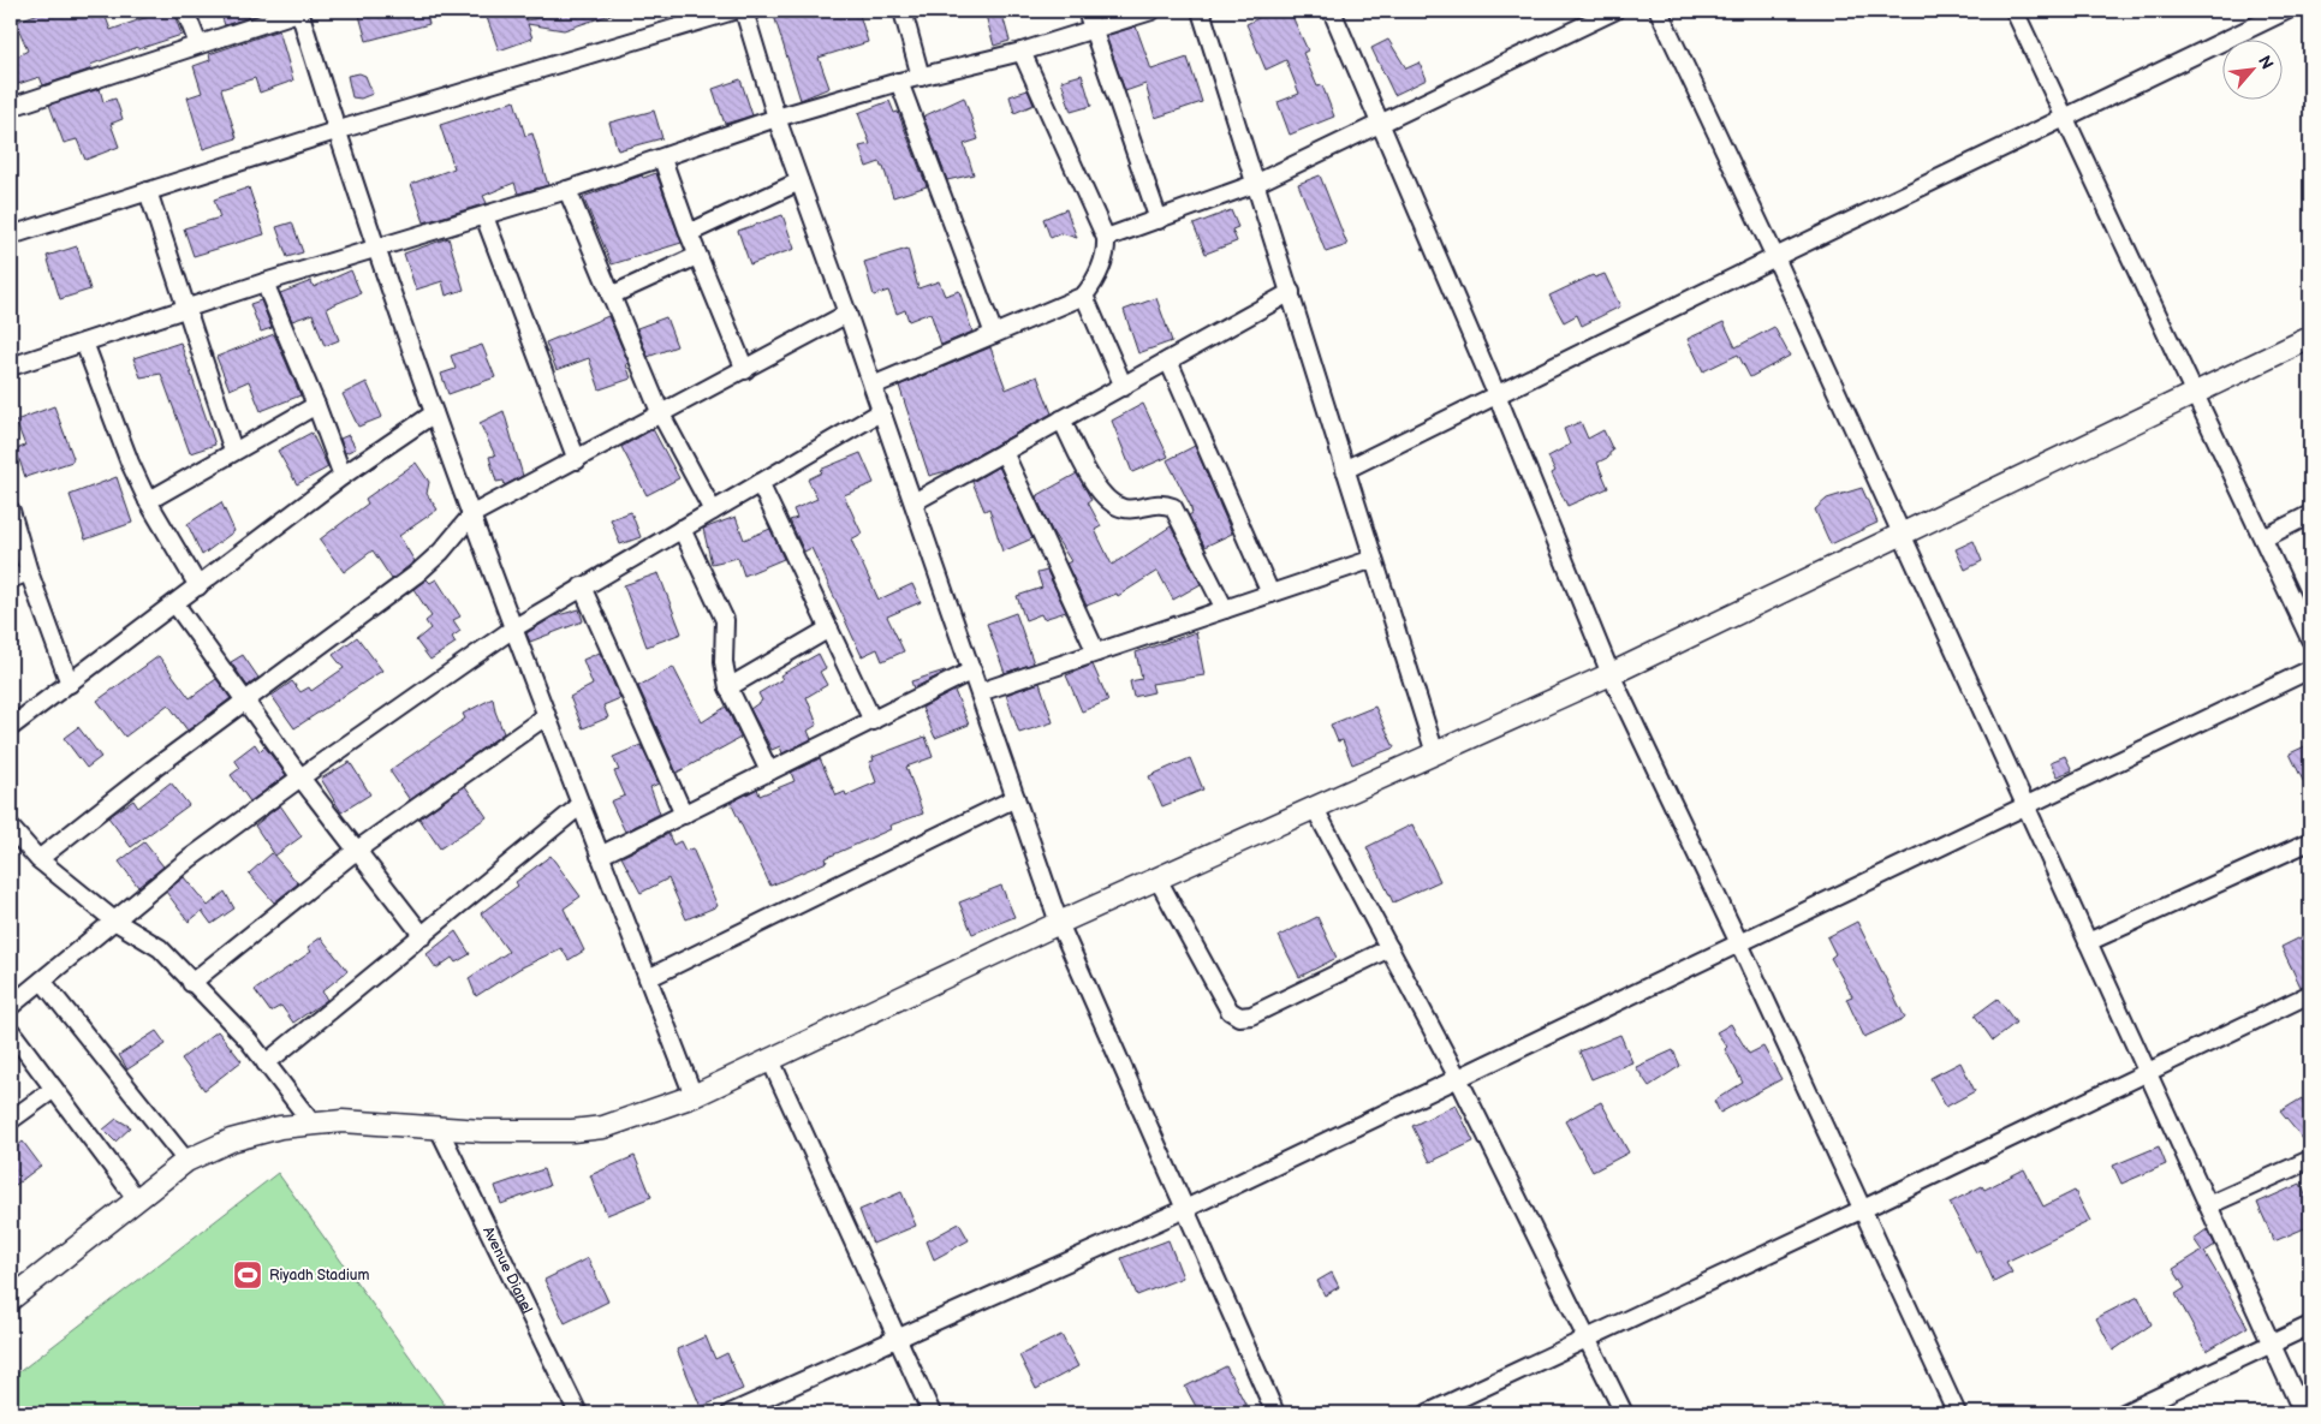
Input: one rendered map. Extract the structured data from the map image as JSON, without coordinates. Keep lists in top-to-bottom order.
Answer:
{
  "streets": {
    "street": ["Avenue Dianel"]
  },
  "places": {
    "sports": ["Riyadh Stadium"]
  },
  "north": "top right"
}
